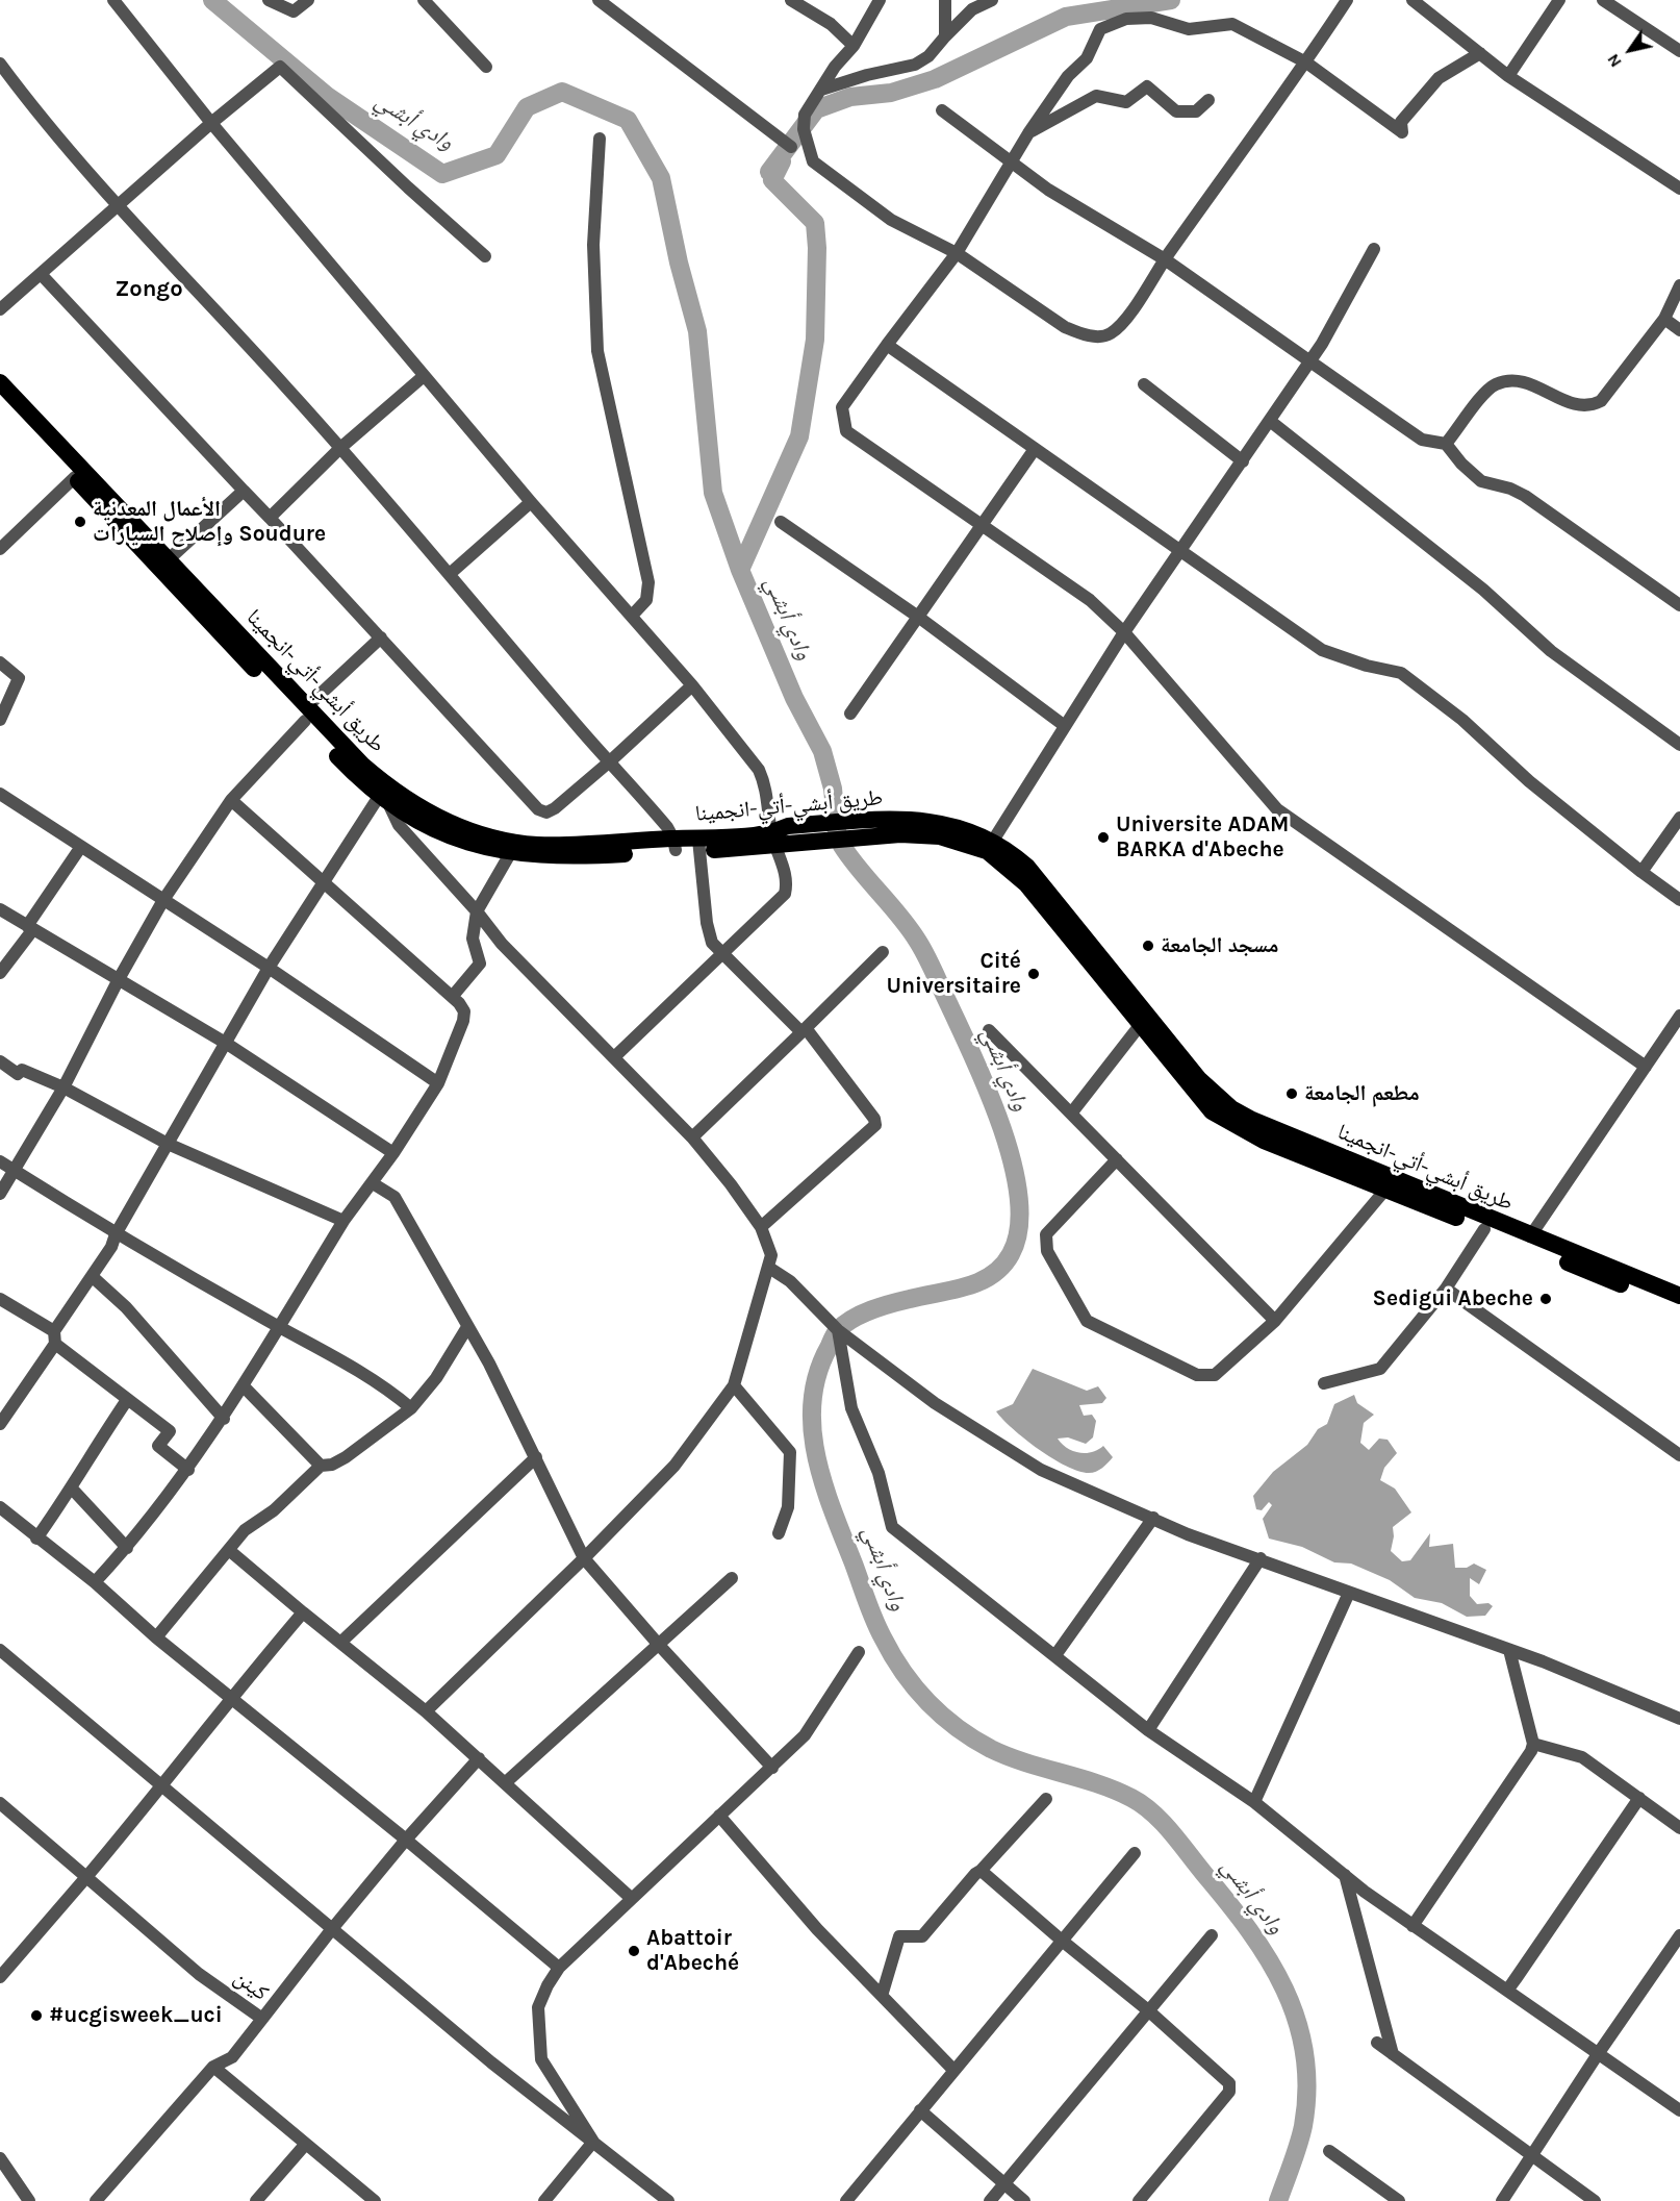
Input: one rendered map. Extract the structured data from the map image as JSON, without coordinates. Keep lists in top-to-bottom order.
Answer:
{
  "streets": {
    "highway": ["طريق أبشي-أتي-انجمينا"],
    "street": ["كينن"]
  },
  "districts": ["Zongo"],
  "water": ["وادي أبشي"],
  "places": [
    "الأعمال المعدنية وإصلاح السيارات Soudure",
    "Universite ADAM BARKA d'Abeche",
    "مسجد الجامعة",
    "Cité Universitaire",
    "مطعم الجامعة",
    "Sedigui Abeche",
    "Abattoir d'Abeché",
    "#ucgisweek_uci"
  ],
  "north": "bottom left"
}
